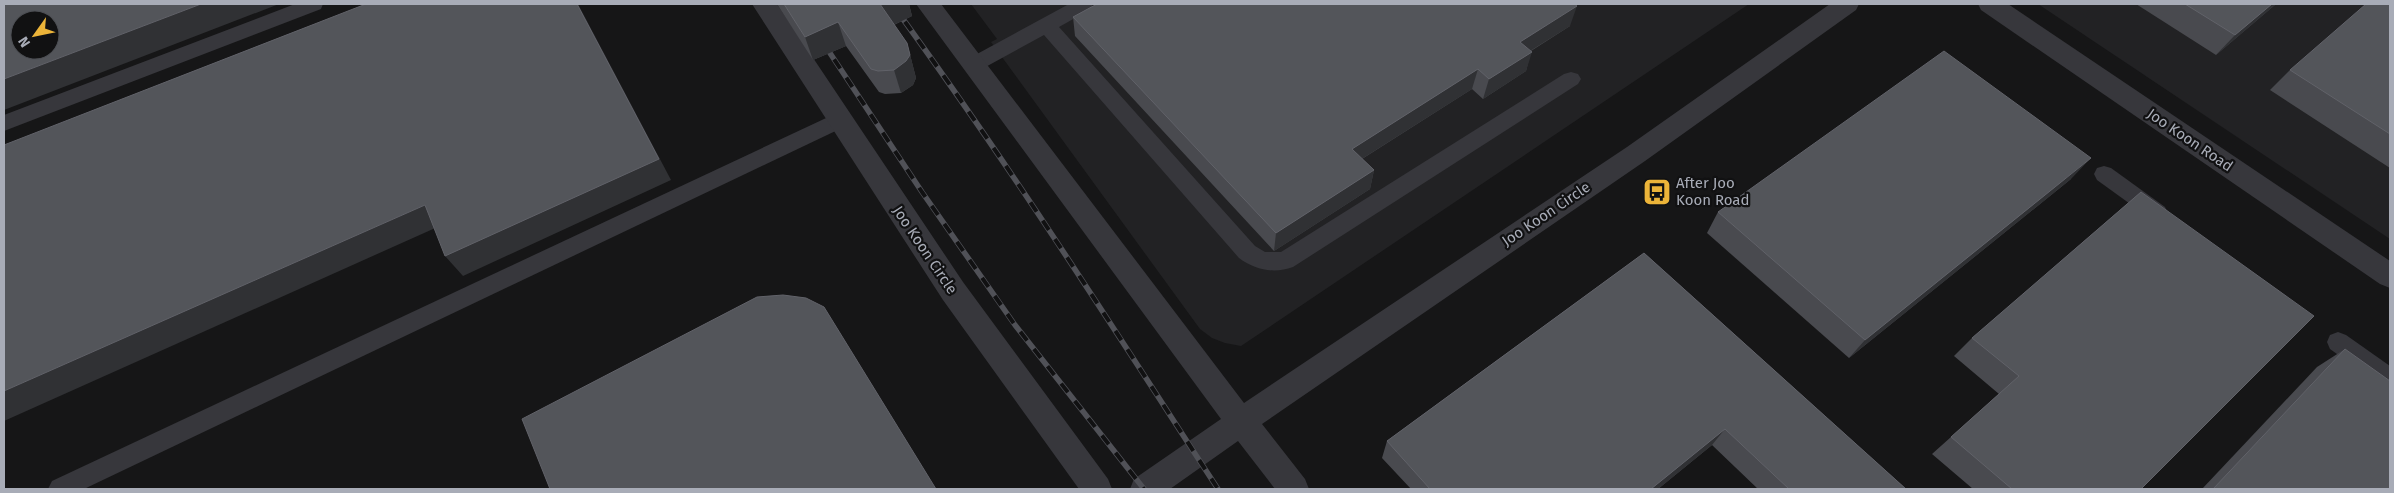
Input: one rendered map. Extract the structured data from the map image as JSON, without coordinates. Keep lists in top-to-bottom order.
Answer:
{
  "streets": {
    "street": ["Joo Koon Road", "Joo Koon Circle"]
  },
  "places": {
    "bus stop": ["After Joo Koon Road"]
  },
  "north": "bottom left"
}
